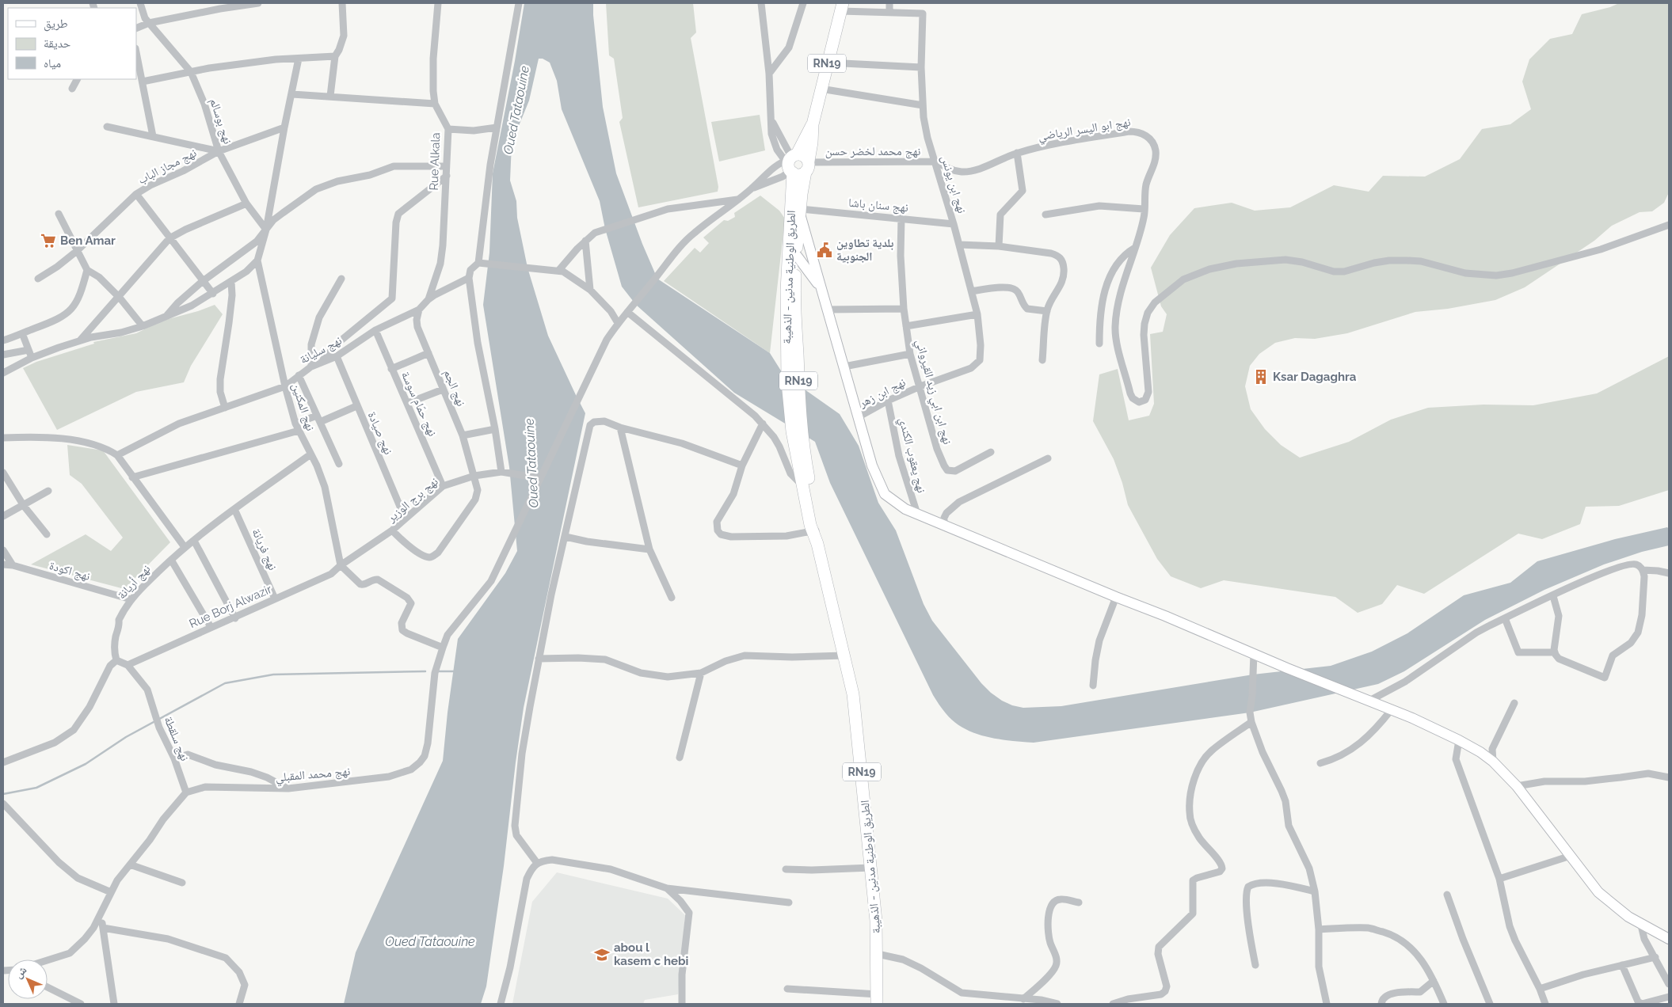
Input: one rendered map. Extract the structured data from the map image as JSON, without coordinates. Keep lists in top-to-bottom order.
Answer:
{
  "streets": {
    "main road": ["RN19", "الطريق الوطنية مدنين - الذهيبة"],
    "street": [
      "نهج بوسالم",
      "نهج ابو اليسر الرياضي",
      "نهج محمد لخضر حسن",
      "Rue Alkala",
      "نهج مجاز الباب",
      "نهج ابن يونس",
      "نهج سنان باشا",
      "نهج سليانة",
      "نهج الجم",
      "نهج ابن ابي زيد القيرواني",
      "نهج ابن زهر",
      "نهج حمّام سوسة",
      "نهج المكنين",
      "نهج صيادة",
      "نهج يعقوب الكندي",
      "نهج برج الوزير",
      "نهج فريانة",
      "نهج اكودة",
      "نهج أريانة",
      "Rue Borj Alwazir",
      "نهج سلقطة",
      "نهج محمد المقبلي"
    ]
  },
  "crossings": [
    ["نهج بوسالم", "نهج مجاز الباب"],
    ["نهج بوسالم", "نهج المكنين"],
    ["نهج ابو اليسر الرياضي", "نهج محمد لخضر حسن"],
    ["نهج ابو اليسر الرياضي", "نهج ابن يونس"],
    ["نهج محمد لخضر حسن", "نهج ابن يونس"],
    ["نهج محمد لخضر حسن", "الطريق الوطنية مدنين - الذهيبة"],
    ["Rue Alkala", "نهج سليانة"],
    ["نهج مجاز الباب", "نهج المكنين"],
    ["نهج ابن يونس", "نهج سنان باشا"],
    ["نهج ابن يونس", "نهج ابن زهر"],
    ["نهج سنان باشا", "الطريق الوطنية مدنين - الذهيبة"],
    ["نهج سنان باشا", "نهج ابن ابي زيد القيرواني"],
    ["نهج سليانة", "نهج الجم"],
    ["نهج سليانة", "نهج حمّام سوسة"],
    ["نهج سليانة", "نهج المكنين"],
    ["نهج سليانة", "نهج صيادة"],
    ["نهج الجم", "نهج برج الوزير"],
    ["نهج ابن ابي زيد القيرواني", "نهج ابن زهر"],
    ["نهج ابن زهر", "نهج يعقوب الكندي"],
    ["نهج حمّام سوسة", "نهج برج الوزير"],
    ["نهج المكنين", "نهج برج الوزير"],
    ["نهج المكنين", "نهج أريانة"],
    ["نهج المكنين", "Rue Borj Alwazir"],
    ["نهج صيادة", "نهج برج الوزير"],
    ["نهج برج الوزير", "Rue Borj Alwazir"],
    ["نهج برج الوزير", "نهج محمد المقبلي"],
    ["نهج فريانة", "نهج أريانة"],
    ["نهج فريانة", "Rue Borj Alwazir"],
    ["نهج اكودة", "نهج أريانة"],
    ["نهج أريانة", "نهج سلقطة"],
    ["Rue Borj Alwazir", "نهج سلقطة"],
    ["نهج سلقطة", "نهج محمد المقبلي"]
  ],
  "water": ["Oued Tataouine"],
  "places": {
    "supermarket": ["Ben Amar"],
    "public building": ["بلدية تطاوين الجنوبية"],
    "building": ["Ksar Dagaghra"],
    "school or university": ["abou l kasem c hebi"]
  },
  "legend": ["طريق", "حديقة", "مياه"],
  "north": "top left"
}
